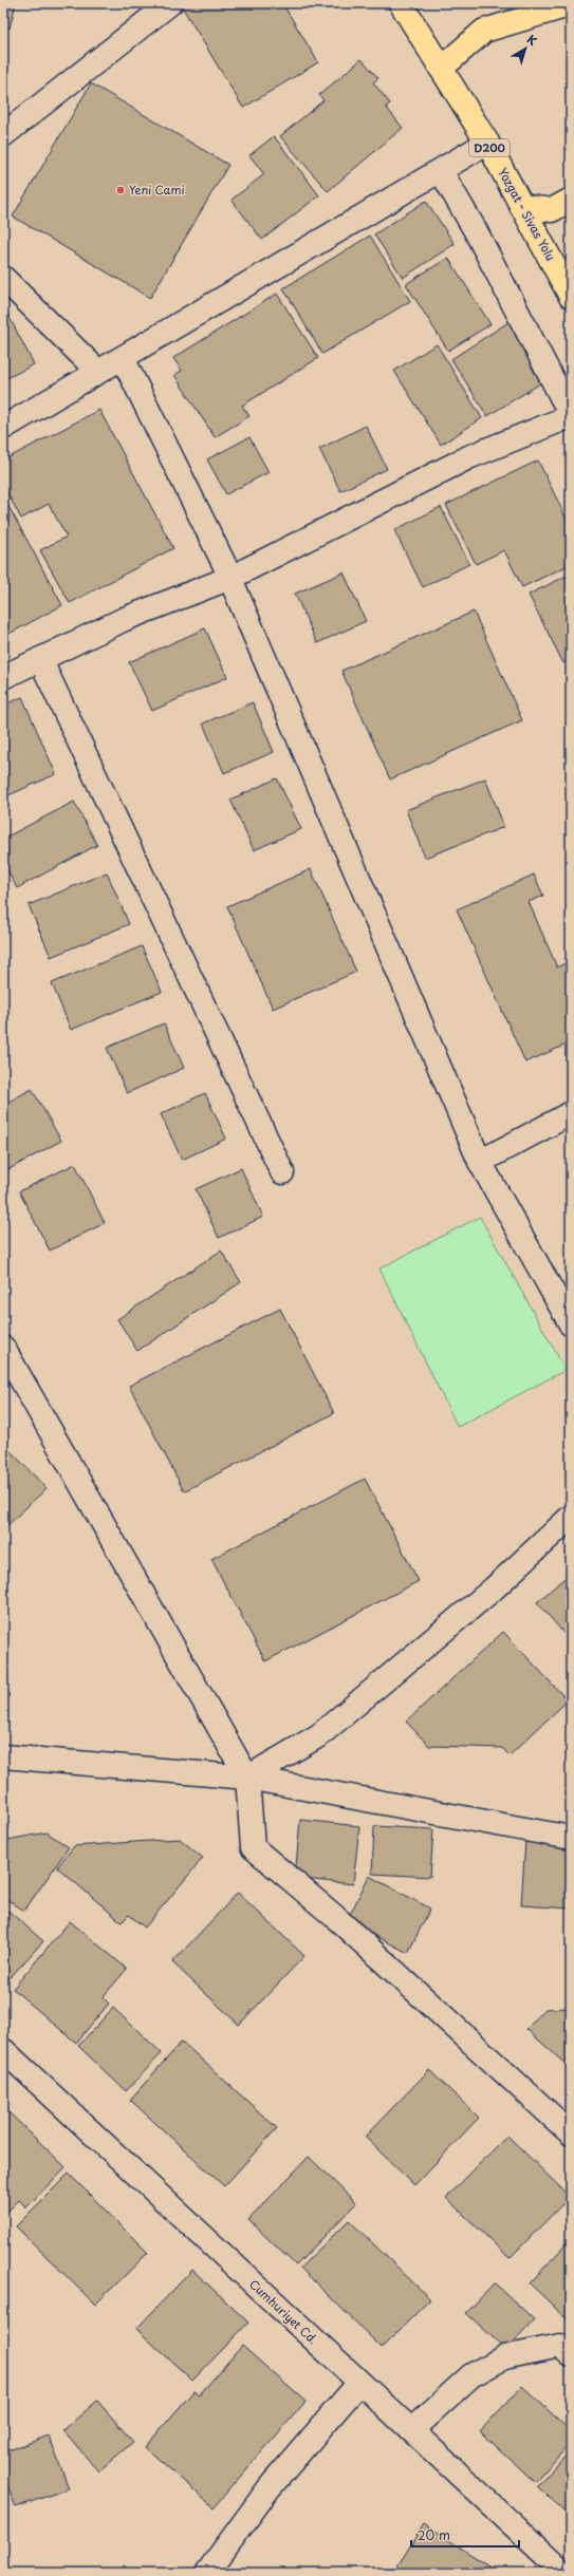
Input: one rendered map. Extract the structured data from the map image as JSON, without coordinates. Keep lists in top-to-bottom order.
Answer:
{
  "streets": {
    "highway": ["D200", "Yozgat - Sivas Yolu"],
    "street": ["Cumhuriyet Cd."]
  },
  "places": ["Yeni Cami"],
  "scale_bar": "20 m",
  "north": "top right"
}
